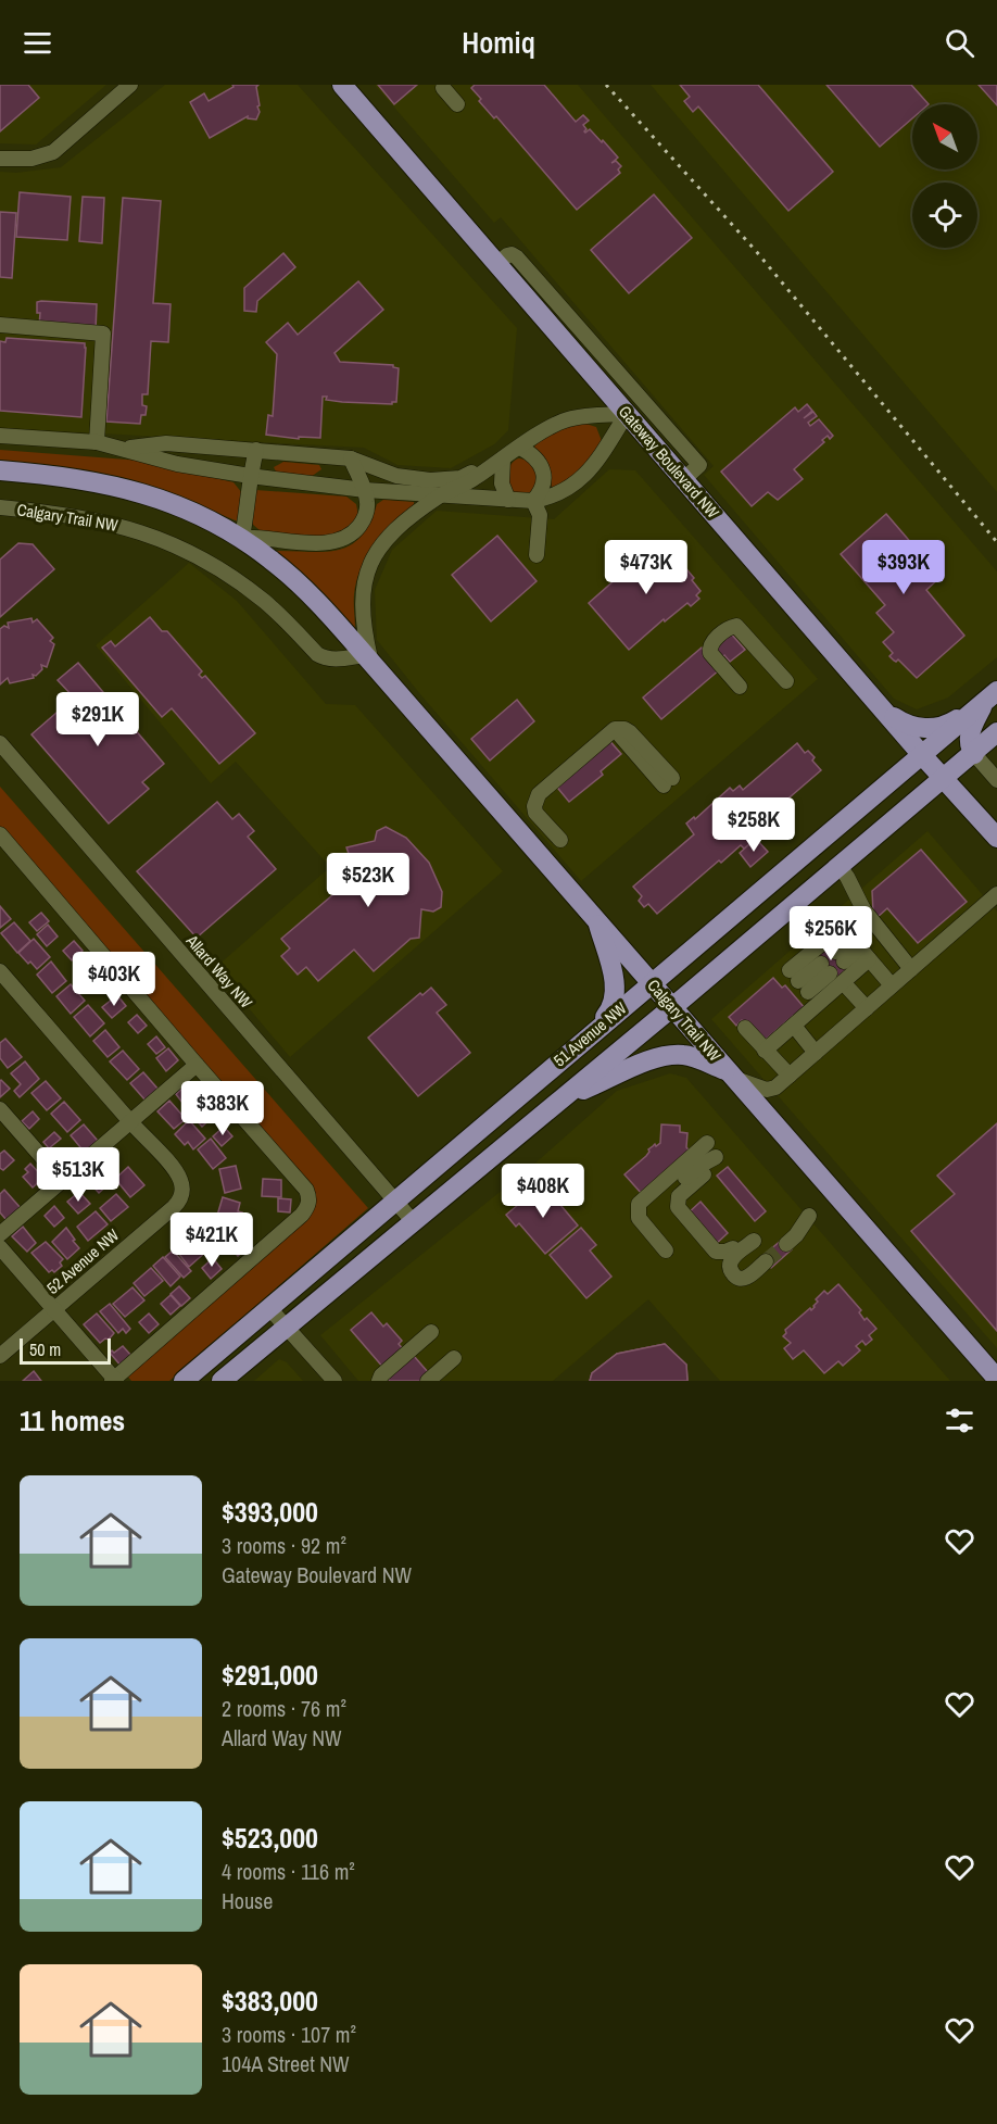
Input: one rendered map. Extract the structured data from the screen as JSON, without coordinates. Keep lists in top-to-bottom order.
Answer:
{
  "streets": {
    "main road": ["Gateway Boulevard NW", "Calgary Trail NW", "51 Avenue NW"],
    "street": ["Allard Way NW", "52 Avenue NW"]
  },
  "crossings": [
    ["Gateway Boulevard NW", "51 Avenue NW"],
    ["Calgary Trail NW", "51 Avenue NW"],
    ["Allard Way NW", "51 Avenue NW"]
  ],
  "scale_bar": "50 m",
  "north": "top left",
  "page": {
    "header": "Homiq",
    "price": [
      "$473K",
      "$393K",
      "$291K",
      "$258K",
      "$523K",
      "$256K",
      "$403K",
      "$383K",
      "$513K",
      "$408K",
      "$421K"
    ],
    "scale": "50 m",
    "heading": "11 homes",
    "list": [
      {
        "name": "$393,000",
        "note": "3 rooms · 92 m² · Gateway Boulevard NW"
      },
      {
        "name": "$291,000",
        "note": "2 rooms · 76 m² · Allard Way NW"
      },
      {
        "name": "$523,000",
        "note": "4 rooms · 116 m² · House"
      },
      {
        "name": "$383,000",
        "note": "3 rooms · 107 m² · 104A Street NW"
      }
    ]
  }
}
